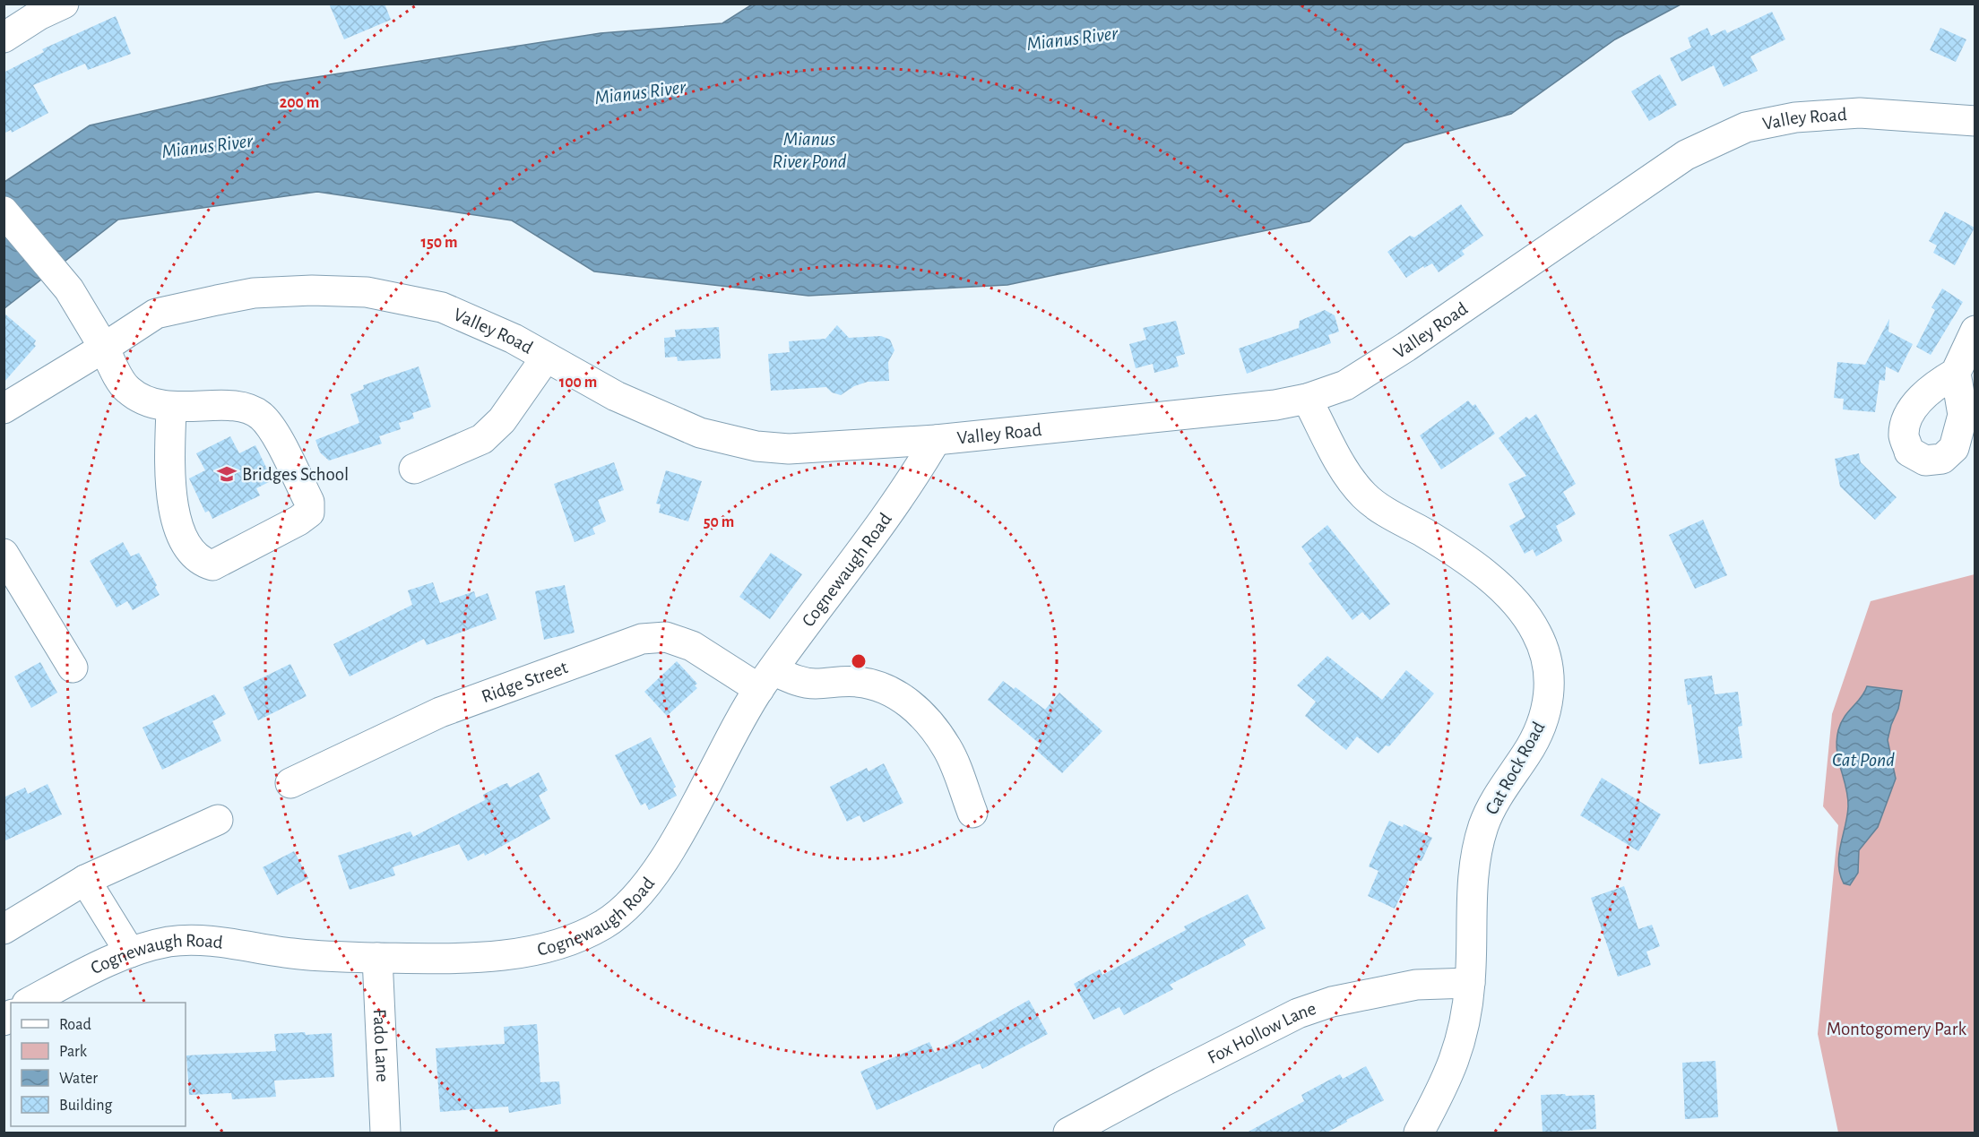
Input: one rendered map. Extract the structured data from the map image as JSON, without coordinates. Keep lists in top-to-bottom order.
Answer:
{
  "streets": {
    "street": [
      "Valley Road",
      "Cognewaugh Road",
      "Ridge Street",
      "Cat Rock Road",
      "Fox Hollow Lane",
      "Fado Lane"
    ]
  },
  "crossings": [
    ["Valley Road", "Cognewaugh Road"],
    ["Valley Road", "Cat Rock Road"],
    ["Cognewaugh Road", "Ridge Street"],
    ["Cognewaugh Road", "Fado Lane"],
    ["Cat Rock Road", "Fox Hollow Lane"]
  ],
  "water": ["Mianus River", "Mianus River Pond", "Cat Pond"],
  "parks": ["Montogomery Park"],
  "places": {
    "school or university": ["Bridges School"]
  },
  "legend": [
    "Road",
    "Park",
    "Water",
    "Building"
  ],
  "rings": [
    "200 m",
    "150 m",
    "100 m",
    "50 m"
  ]
}
